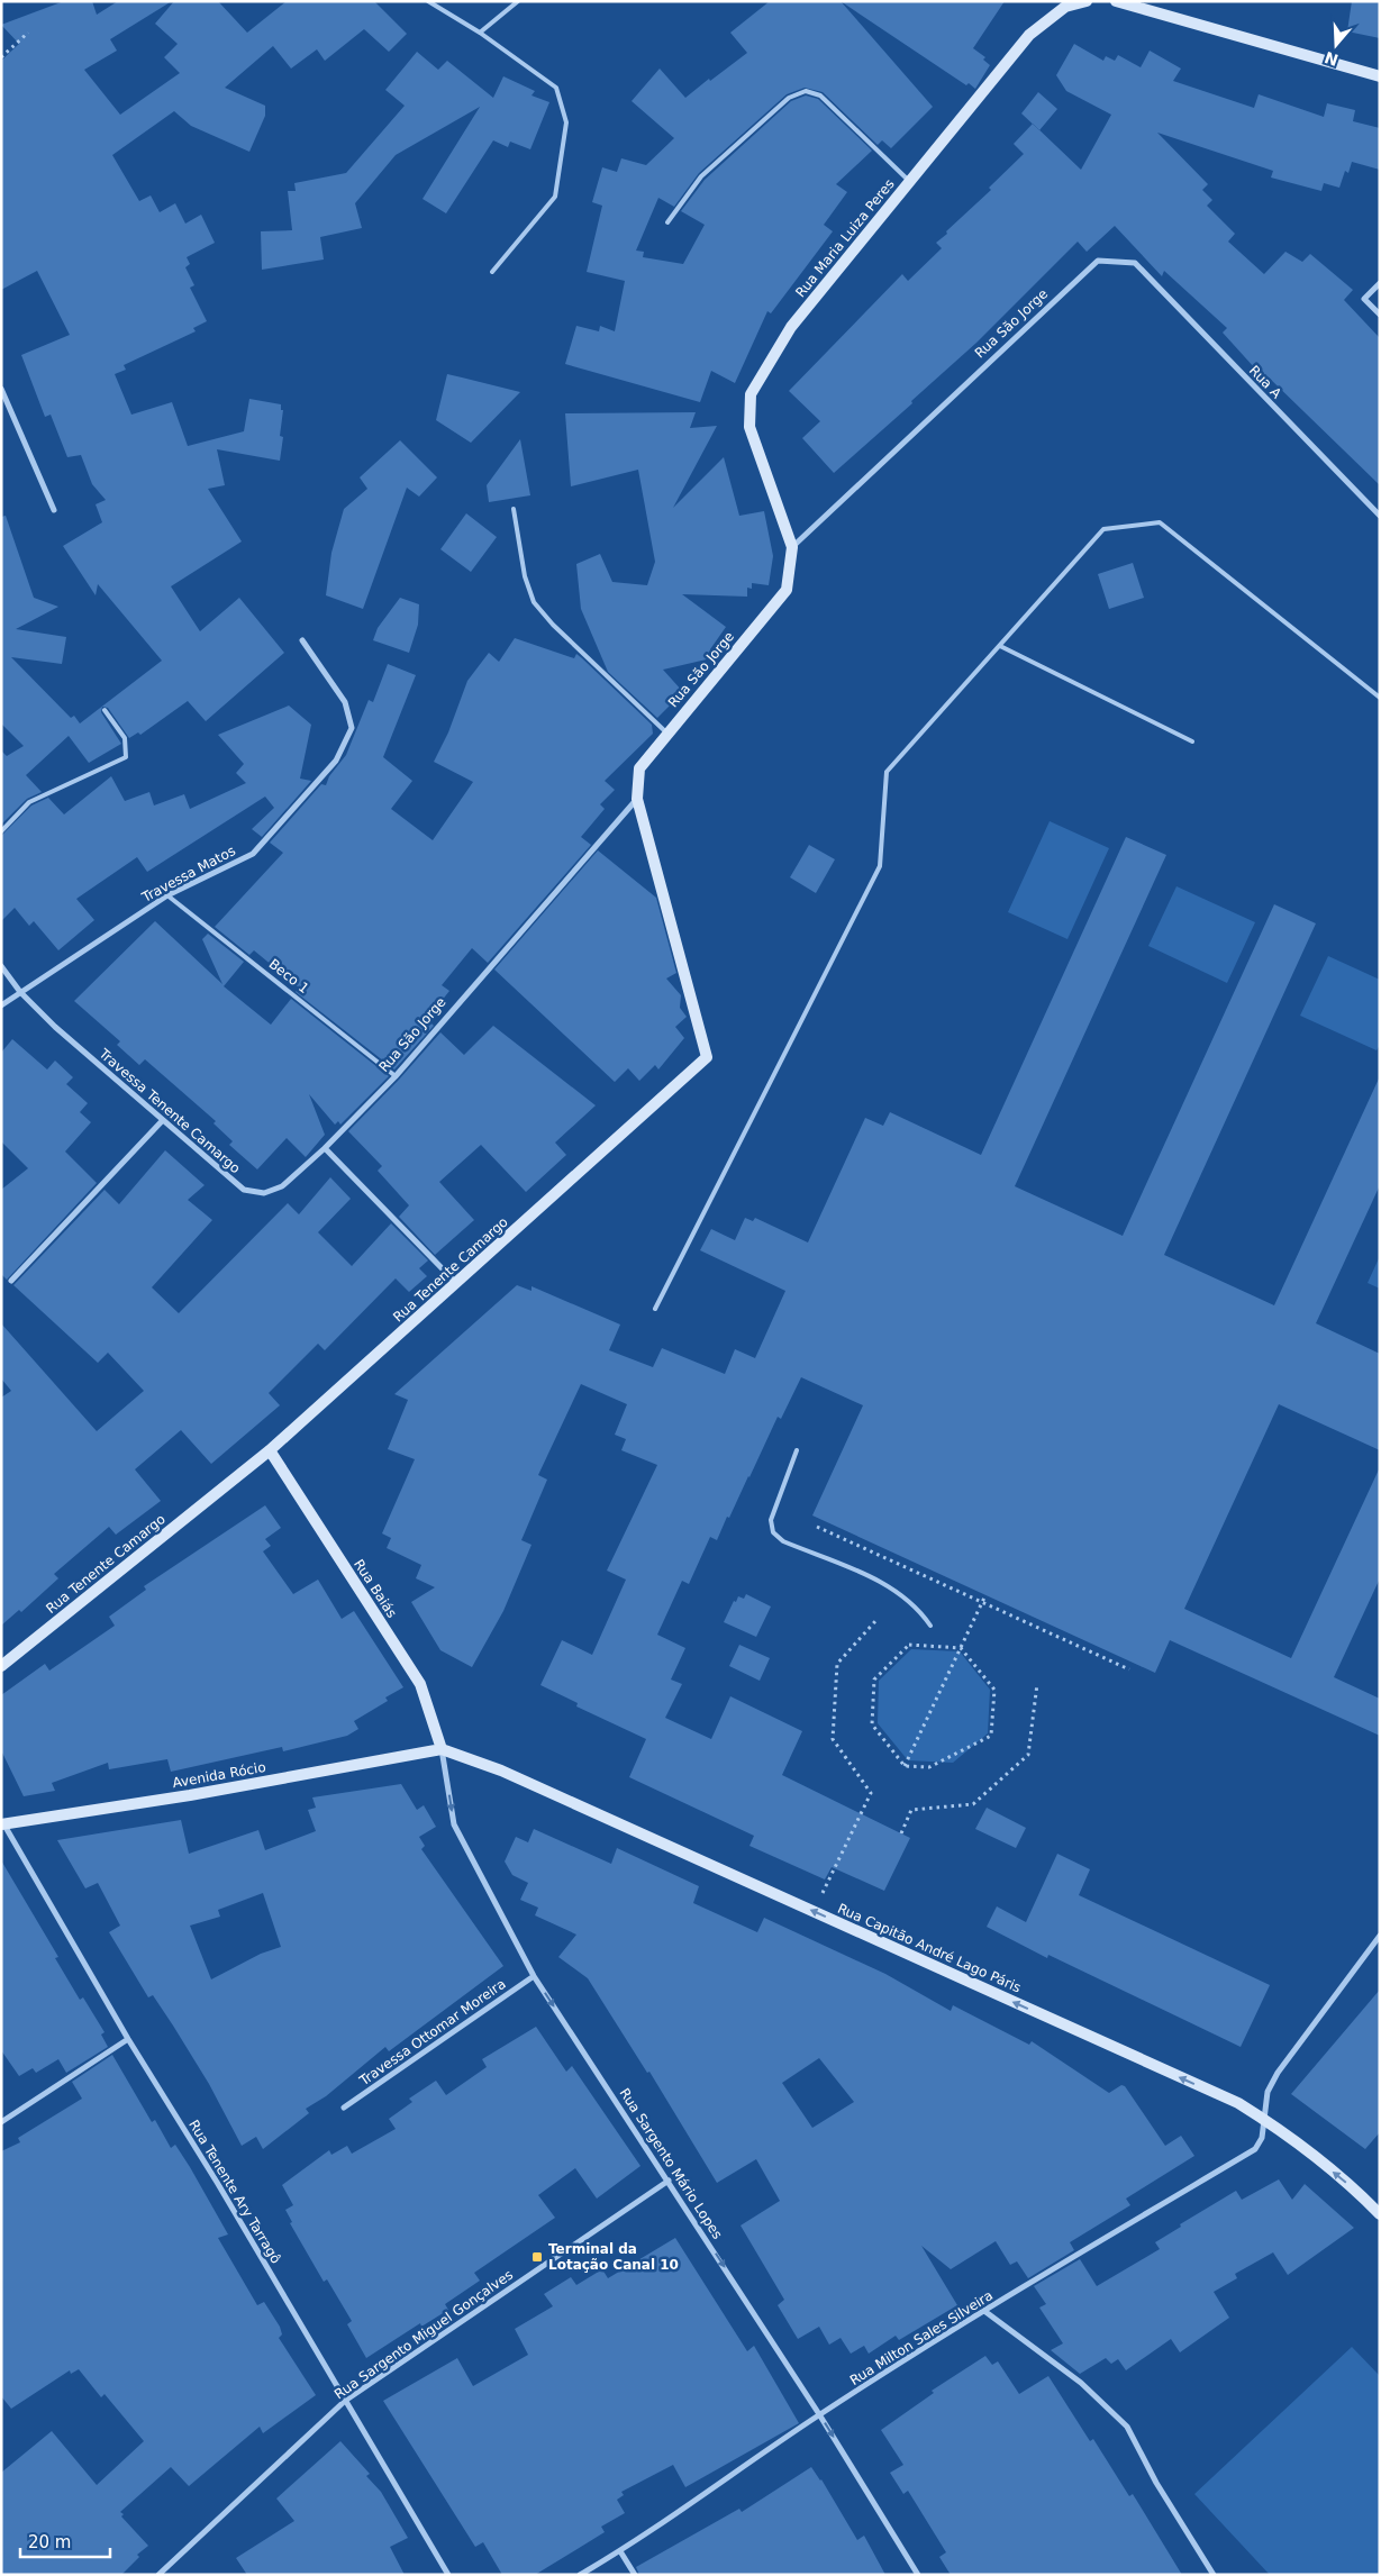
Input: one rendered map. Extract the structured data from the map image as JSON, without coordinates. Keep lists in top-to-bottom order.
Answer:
{
  "streets": {
    "street": [
      "Rua Maria Luiza Peres",
      "Rua São Jorge",
      "Rua A",
      "Travessa Matos",
      "Travessa Tenente Camargo",
      "Rua Tenente Camargo",
      "Rua Baiás",
      "Avenida Rócio",
      "Rua Capitão André Lago Páris",
      "Travessa Ottomar Moreira",
      "Rua Sargento Mário Lopes",
      "Rua Tenente Ary Tarragô",
      "Rua Sargento Miguel Gonçalves",
      "Rua Milton Sales Silveira"
    ],
    "lane": ["Beco 1"]
  },
  "crossings": [
    ["Rua Maria Luiza Peres", "Rua São Jorge"],
    ["Rua São Jorge", "Rua A"],
    ["Rua São Jorge", "Beco 1"],
    ["Rua São Jorge", "Travessa Tenente Camargo"],
    ["Rua São Jorge", "Rua Tenente Camargo"],
    ["Travessa Matos", "Beco 1"],
    ["Travessa Matos", "Travessa Tenente Camargo"],
    ["Rua Tenente Camargo", "Rua Baiás"],
    ["Rua Baiás", "Avenida Rócio"],
    ["Rua Baiás", "Rua Capitão André Lago Páris"],
    ["Rua Baiás", "Rua Sargento Mário Lopes"],
    ["Avenida Rócio", "Rua Capitão André Lago Páris"],
    ["Avenida Rócio", "Rua Sargento Mário Lopes"],
    ["Avenida Rócio", "Rua Tenente Ary Tarragô"],
    ["Rua Capitão André Lago Páris", "Rua Sargento Mário Lopes"],
    ["Rua Capitão André Lago Páris", "Rua Milton Sales Silveira"],
    ["Travessa Ottomar Moreira", "Rua Sargento Mário Lopes"],
    ["Rua Sargento Mário Lopes", "Rua Sargento Miguel Gonçalves"],
    ["Rua Sargento Mário Lopes", "Rua Milton Sales Silveira"],
    ["Rua Tenente Ary Tarragô", "Rua Sargento Miguel Gonçalves"]
  ],
  "one_way": ["Rua Capitão André Lago Páris", "Rua Sargento Mário Lopes"],
  "places": {
    "transit": ["Terminal da Lotação Canal 10"]
  },
  "scale_bar": "20 m",
  "north": "bottom"
}
